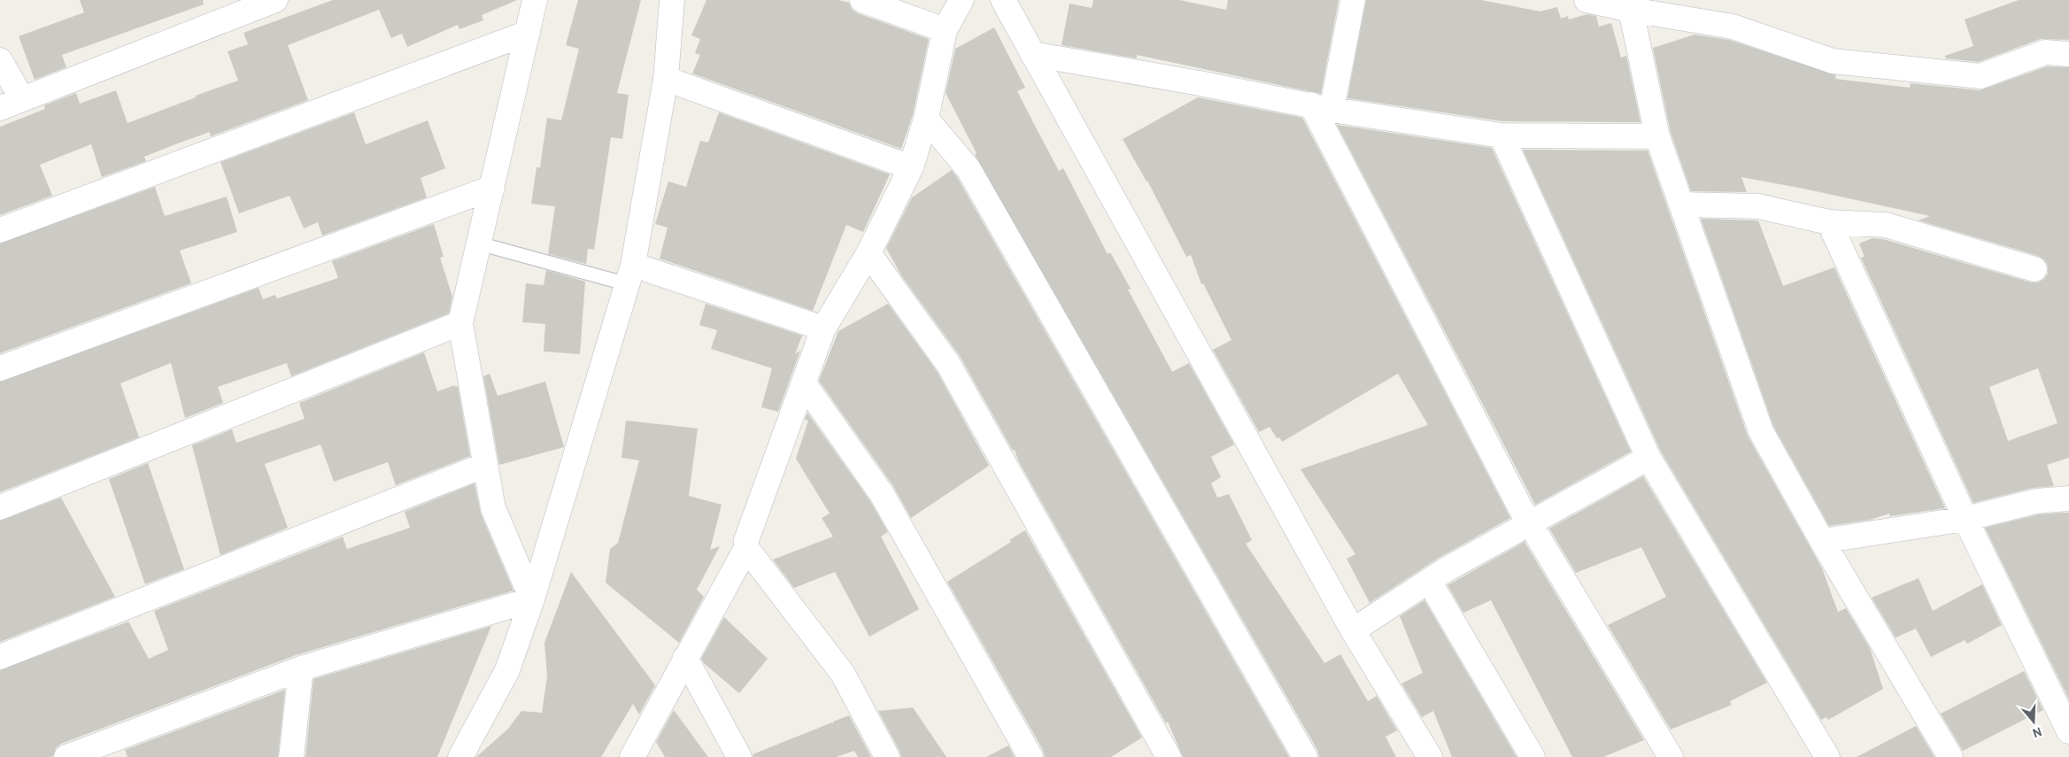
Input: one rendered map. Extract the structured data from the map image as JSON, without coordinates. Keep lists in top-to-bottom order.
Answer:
{
  "north": "bottom"
}
